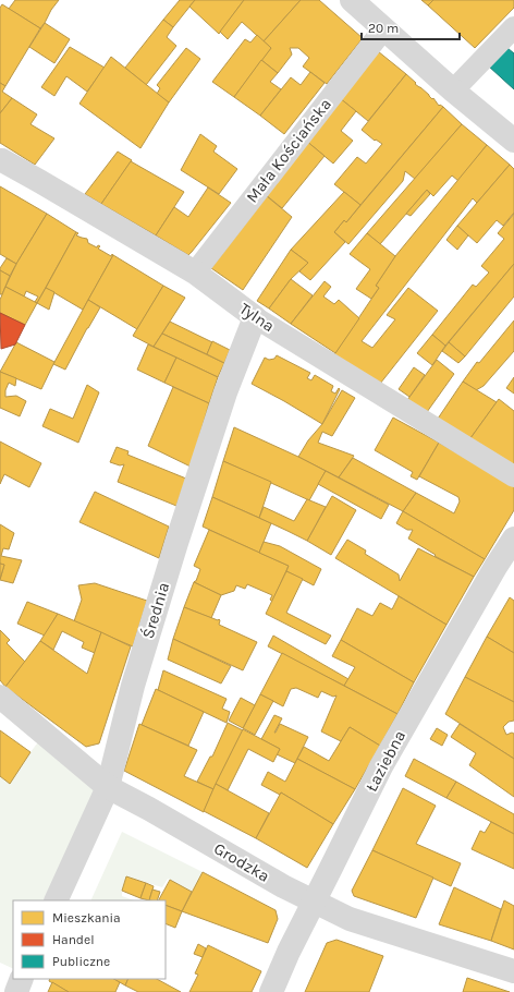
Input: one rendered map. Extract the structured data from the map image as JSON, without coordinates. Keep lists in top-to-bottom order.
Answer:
{
  "streets": {
    "street": [
      "Mała Kościańska",
      "Tylna",
      "Średnia",
      "Łaziebna",
      "Grodzka"
    ]
  },
  "crossings": [
    ["Mała Kościańska", "Tylna"],
    ["Tylna", "Średnia"],
    ["Średnia", "Grodzka"],
    ["Łaziebna", "Grodzka"]
  ],
  "legend": ["Mieszkania", "Handel", "Publiczne"],
  "scale_bar": "20 m"
}
